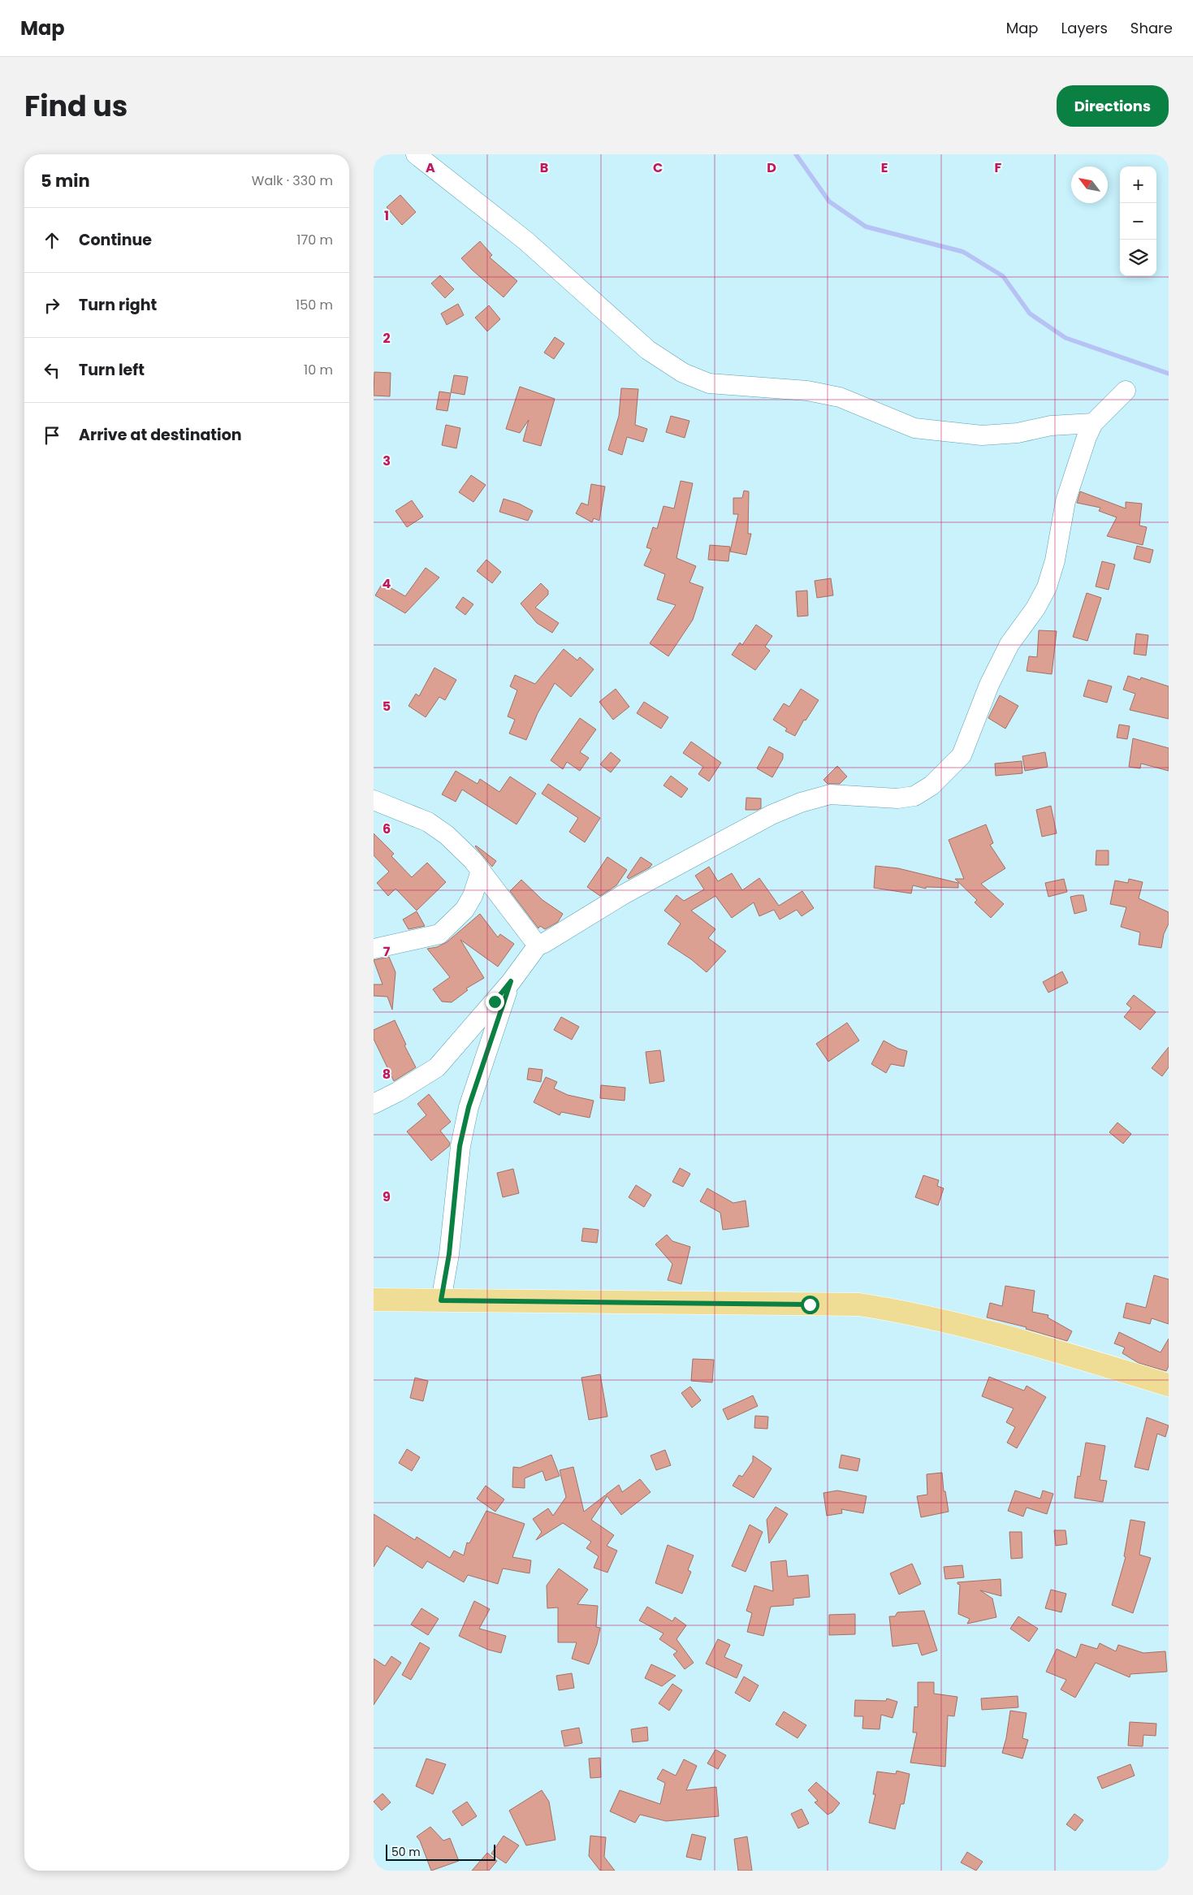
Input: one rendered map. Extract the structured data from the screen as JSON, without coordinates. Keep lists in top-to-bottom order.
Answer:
{
  "scale_bar": "50 m",
  "north": "top left",
  "page": {
    "header": "Map",
    "nav": ["Map", "Layers", "Share"],
    "title": "Find us",
    "buttons": "Directions",
    "heading": ["5 min", "Walk · 330 m"],
    "map_buttons": ["+", "−"],
    "list": [
      ["Continue", "170 m"],
      ["Turn right", "150 m"],
      ["Turn left", "10 m"],
      "Arrive at destination"
    ],
    "scale": "50 m"
  },
  "grid": {
    "columns": [
      "A",
      "B",
      "C",
      "D",
      "E",
      "F"
    ],
    "rows": [
      "1",
      "2",
      "3",
      "4",
      "5",
      "6",
      "7",
      "8",
      "9"
    ]
  }
}
